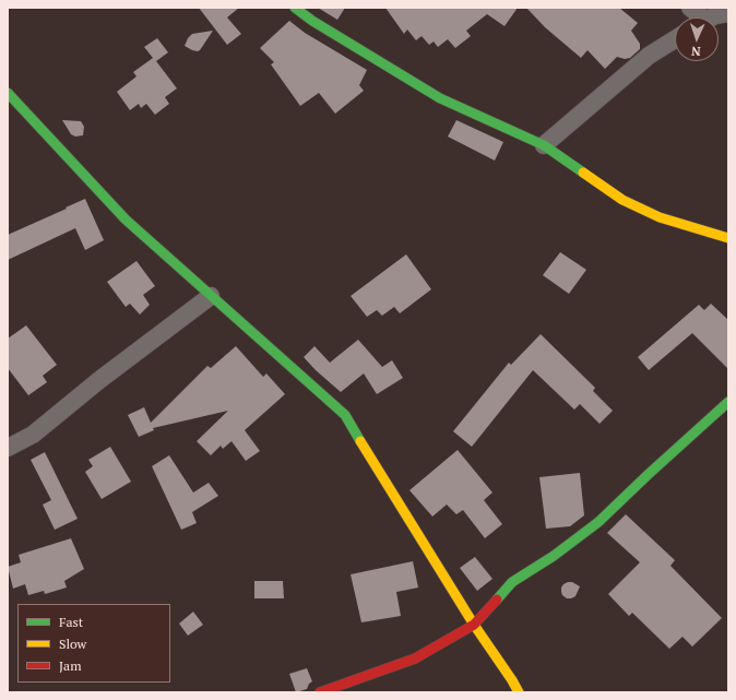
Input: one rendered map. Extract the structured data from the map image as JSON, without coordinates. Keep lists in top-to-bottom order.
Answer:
{
  "legend": ["Fast", "Slow", "Jam"],
  "north": "bottom"
}
